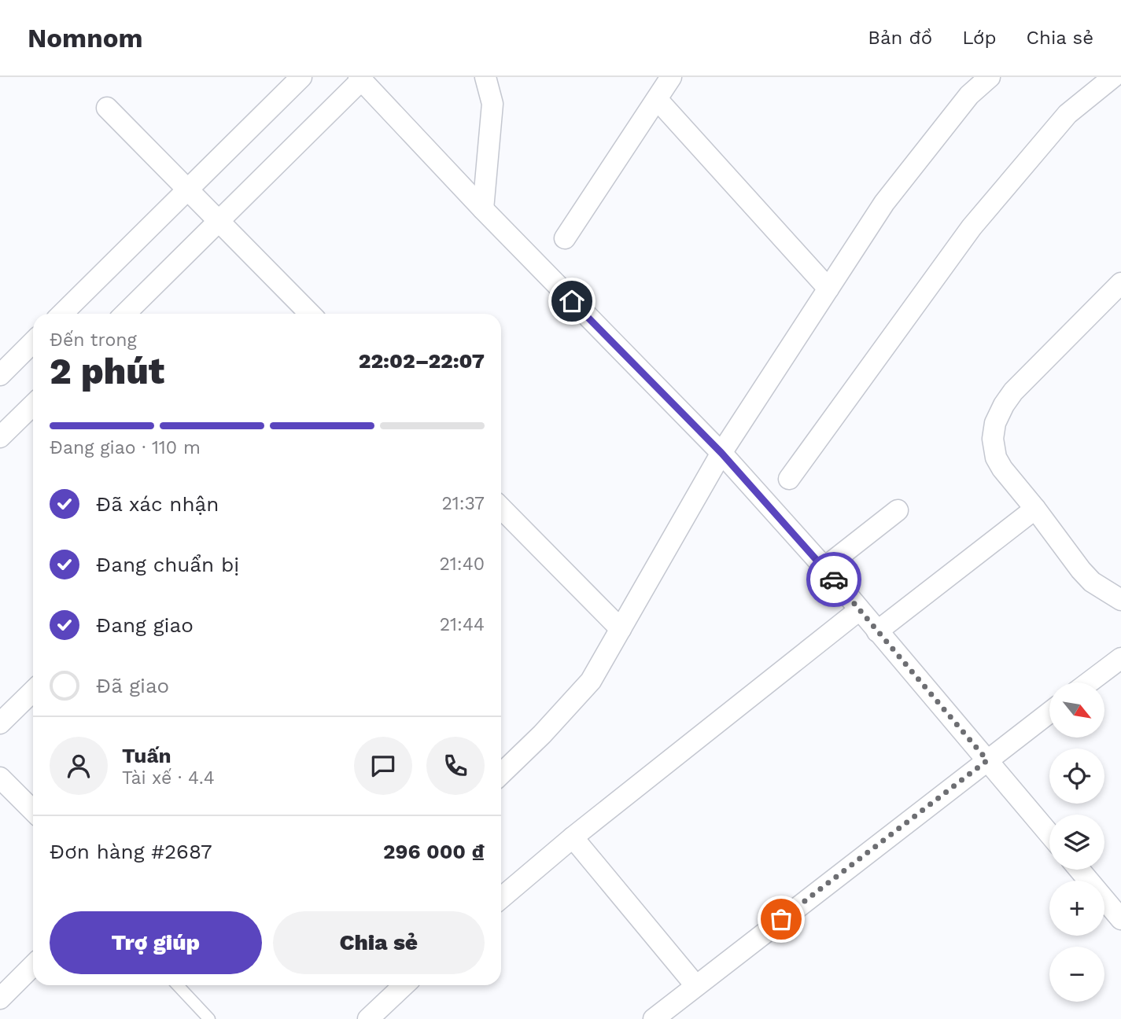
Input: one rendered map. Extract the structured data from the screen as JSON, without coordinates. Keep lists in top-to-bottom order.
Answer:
{
  "north": "bottom right",
  "page": {
    "header": "Nomnom",
    "nav": ["Bản đồ", "Lớp", "Chia sẻ"],
    "heading": ["2 phút", "Đến trong", "22:02–22:07"],
    "panel": [
      "Tuấn",
      "Tài xế · 4.4",
      "Đơn hàng #2687",
      "296 000 ₫"
    ],
    "bar": "Đang giao · 110 m",
    "list": [
      ["Đã xác nhận", "21:37"],
      ["Đang chuẩn bị", "21:40"],
      ["Đang giao", "21:44"],
      "Đã giao"
    ],
    "map_buttons": ["+", "−"],
    "buttons": ["Trợ giúp", "Chia sẻ"]
  }
}
